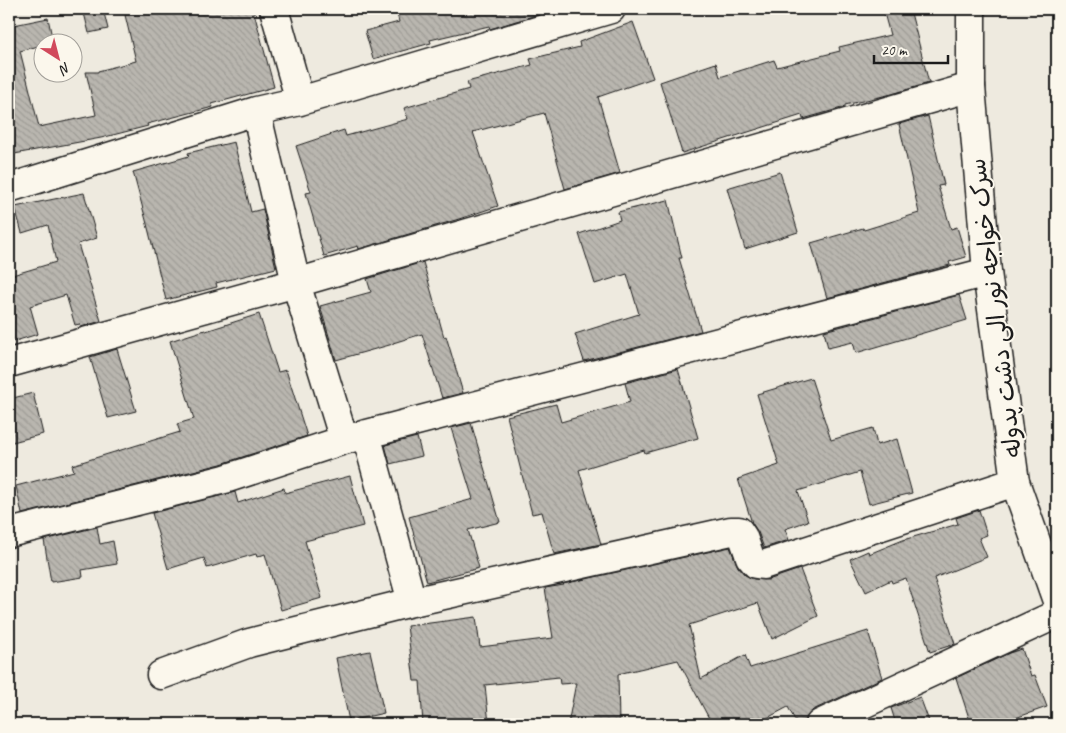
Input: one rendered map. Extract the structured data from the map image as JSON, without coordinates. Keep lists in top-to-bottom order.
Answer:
{
  "streets": {
    "street": ["سرک خواجه نور الی دشت پدوله"]
  },
  "scale_bar": "20 m",
  "north": "bottom right"
}
